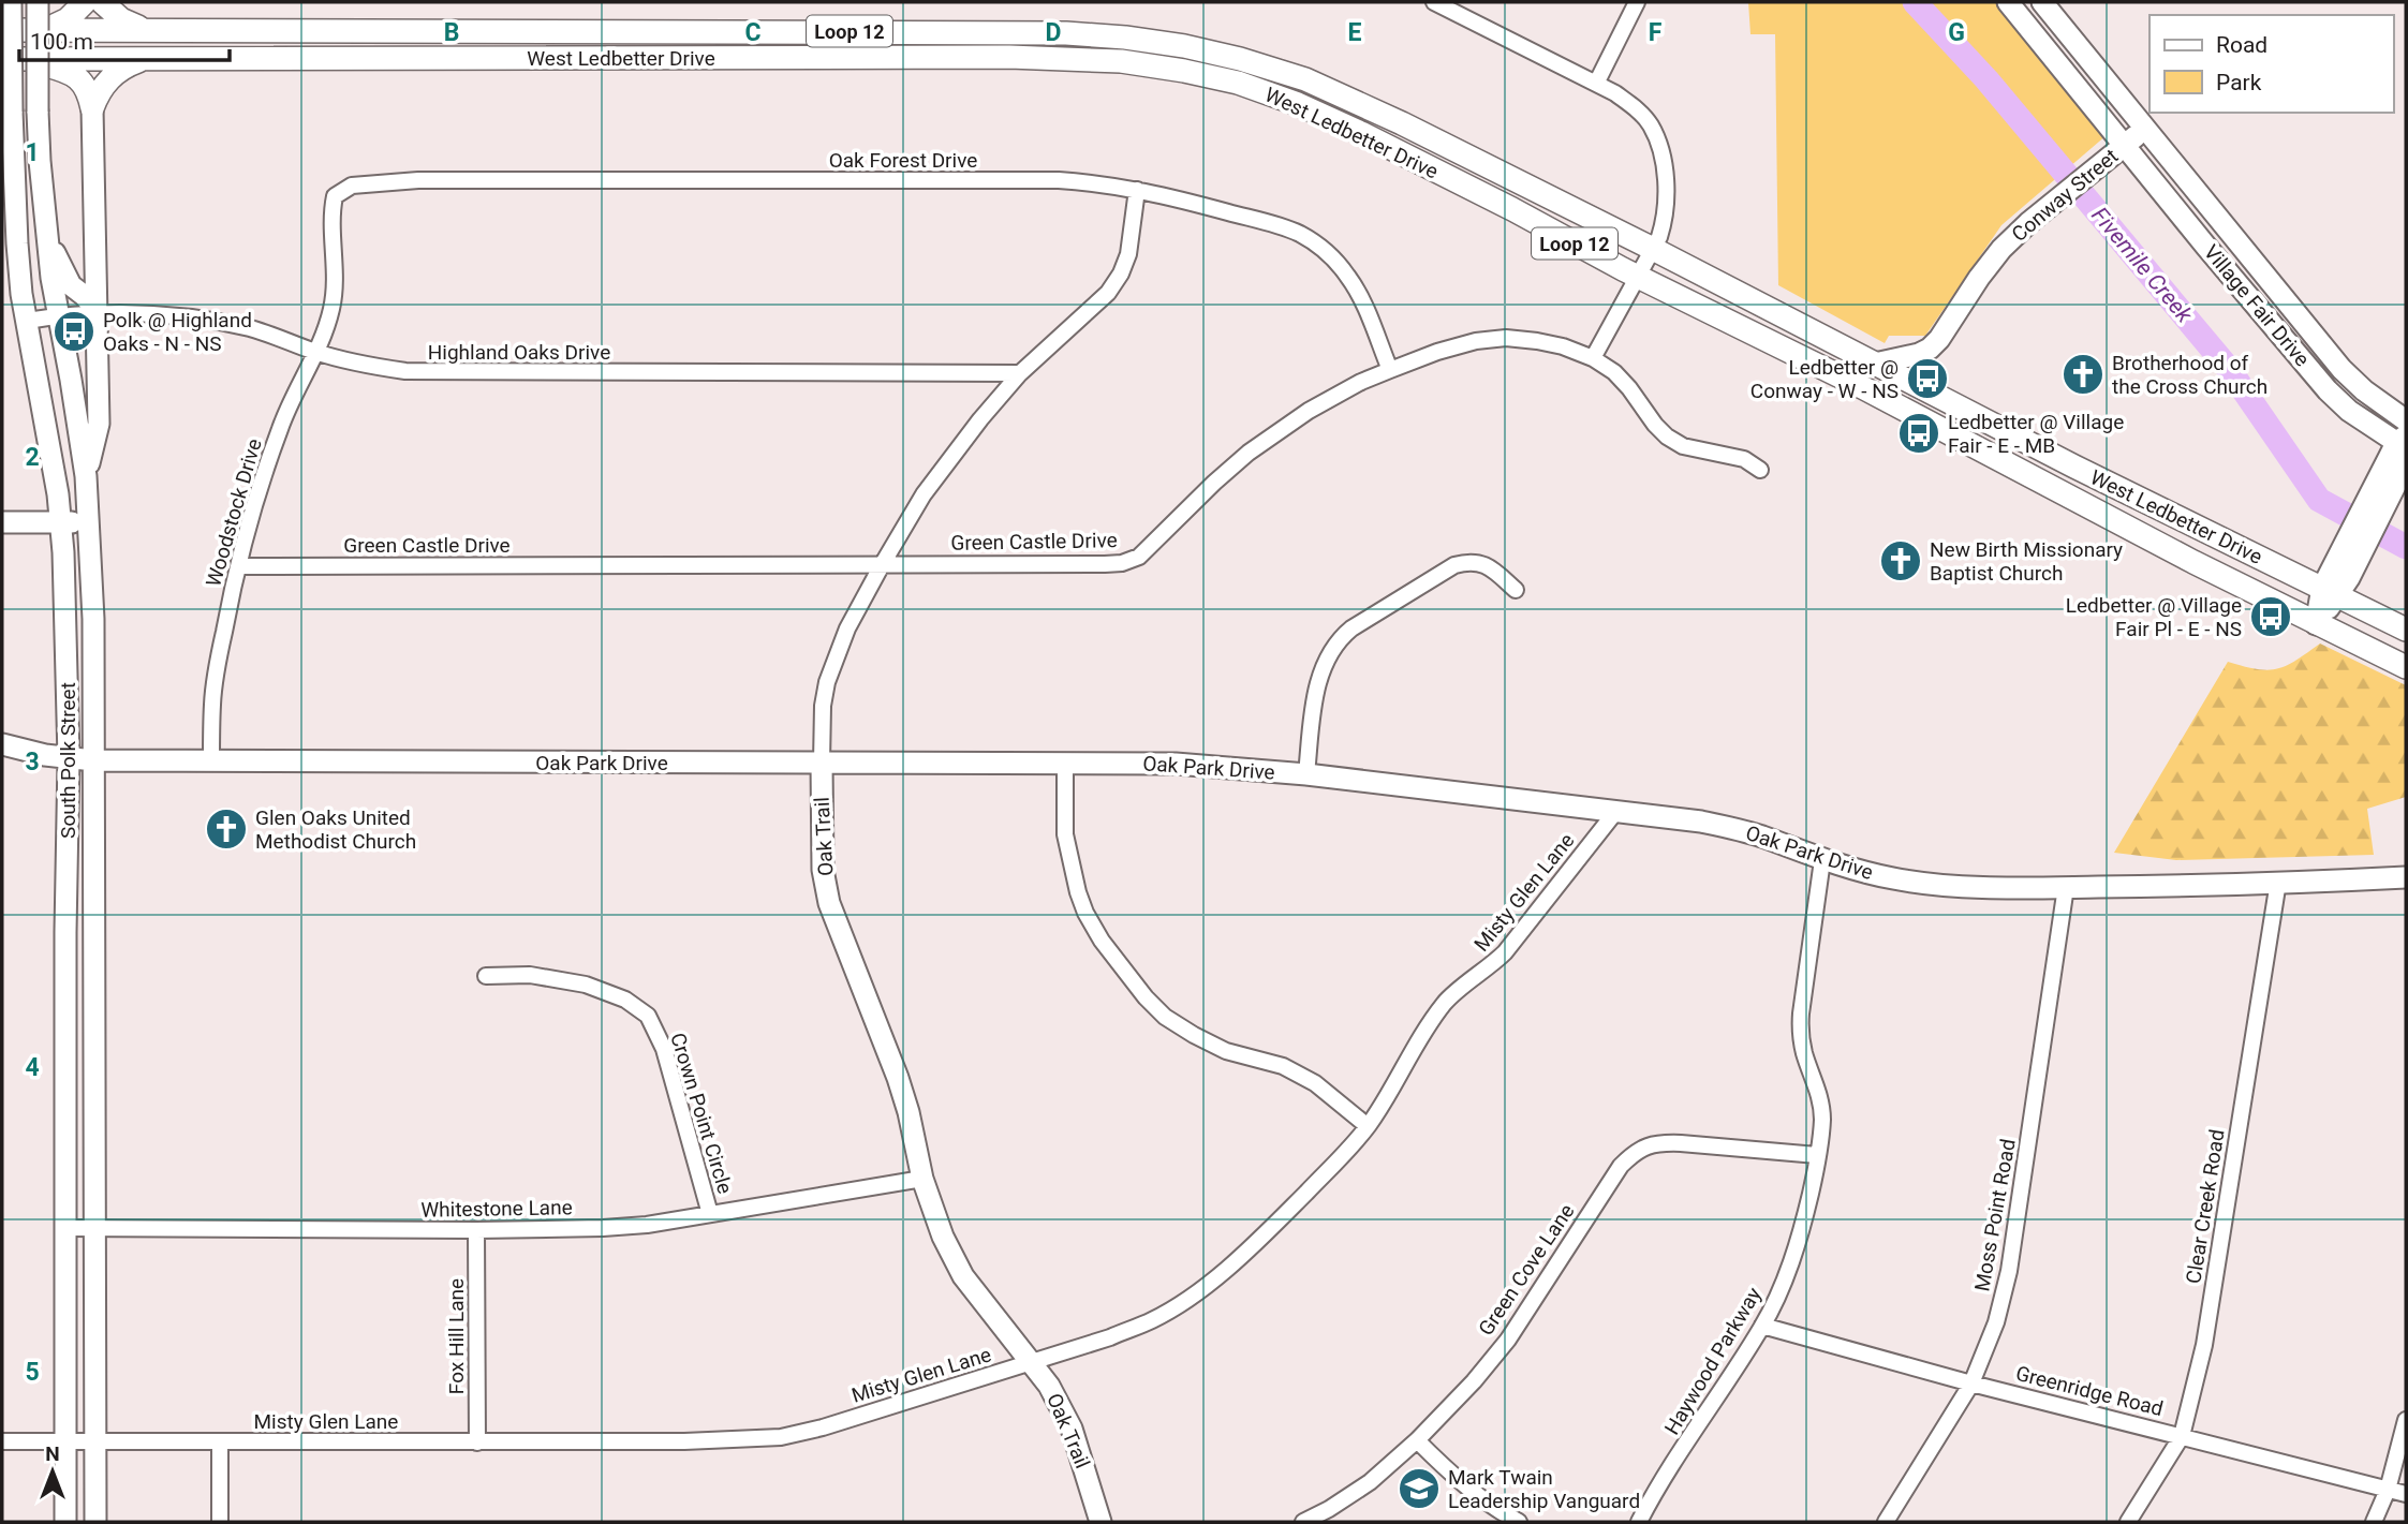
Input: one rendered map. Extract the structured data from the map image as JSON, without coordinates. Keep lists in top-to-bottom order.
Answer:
{
  "streets": {
    "main road": ["Loop 12", "West Ledbetter Drive"],
    "street": [
      "Oak Forest Drive",
      "Conway Street",
      "Village Fair Drive",
      "Highland Oaks Drive",
      "Woodstock Drive",
      "Green Castle Drive",
      "South Polk Street",
      "Oak Park Drive",
      "Oak Trail",
      "Misty Glen Lane",
      "Crown Point Circle",
      "Clear Creek Road",
      "Whitestone Lane",
      "Moss Point Road",
      "Green Cove Lane",
      "Fox Hill Lane",
      "Haywood Parkway",
      "Greenridge Road"
    ]
  },
  "crossings": [
    ["West Ledbetter Drive", "Conway Street"],
    ["Oak Forest Drive", "Woodstock Drive"],
    ["Oak Forest Drive", "Green Castle Drive"],
    ["Oak Forest Drive", "Oak Trail"],
    ["Conway Street", "Village Fair Drive"],
    ["Highland Oaks Drive", "Woodstock Drive"],
    ["Highland Oaks Drive", "South Polk Street"],
    ["Highland Oaks Drive", "Oak Trail"],
    ["Woodstock Drive", "Green Castle Drive"],
    ["Woodstock Drive", "Oak Park Drive"],
    ["Green Castle Drive", "Oak Trail"],
    ["South Polk Street", "Oak Park Drive"],
    ["South Polk Street", "Misty Glen Lane"],
    ["South Polk Street", "Whitestone Lane"],
    ["Oak Park Drive", "Oak Trail"],
    ["Oak Park Drive", "Misty Glen Lane"],
    ["Oak Park Drive", "Clear Creek Road"],
    ["Oak Park Drive", "Moss Point Road"],
    ["Oak Park Drive", "Haywood Parkway"],
    ["Oak Trail", "Misty Glen Lane"],
    ["Oak Trail", "Whitestone Lane"],
    ["Misty Glen Lane", "Fox Hill Lane"],
    ["Crown Point Circle", "Whitestone Lane"],
    ["Clear Creek Road", "Greenridge Road"],
    ["Whitestone Lane", "Fox Hill Lane"],
    ["Moss Point Road", "Greenridge Road"],
    ["Green Cove Lane", "Haywood Parkway"],
    ["Haywood Parkway", "Greenridge Road"]
  ],
  "water": ["Fivemile Creek"],
  "places": {
    "bus stop": [
      "Polk @ Highland Oaks - N - NS",
      "Ledbetter @ Conway - W - NS",
      "Ledbetter @ Village Fair - E - MB",
      "Ledbetter @ Village Fair Pl - E - NS"
    ],
    "church": ["Brotherhood of the Cross Church", "New Birth Missionary Baptist Church", "Glen Oaks United Methodist Church"],
    "school or university": ["Mark Twain Leadership Vanguard"]
  },
  "legend": ["Road", "Park"],
  "scale_bar": "100 m",
  "north": "top",
  "grid": {
    "columns": [
      "B",
      "C",
      "D",
      "E",
      "F",
      "G"
    ],
    "rows": [
      "1",
      "2",
      "3",
      "4",
      "5"
    ]
  }
}
